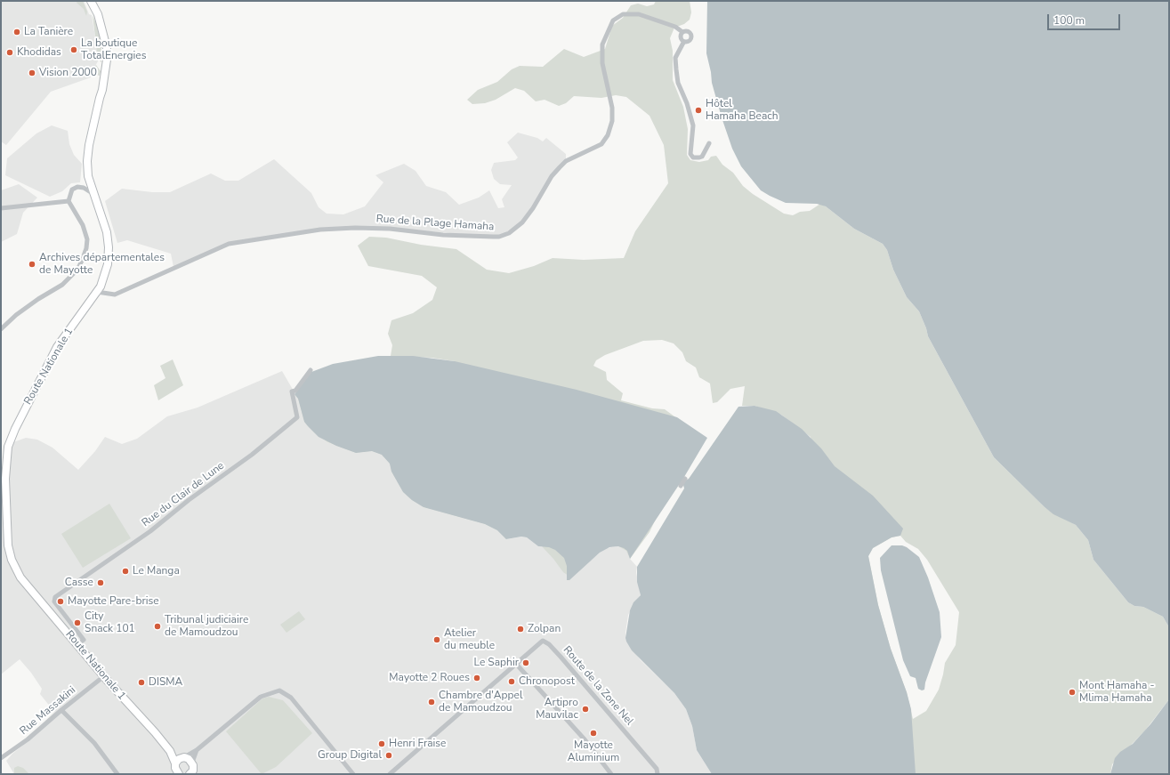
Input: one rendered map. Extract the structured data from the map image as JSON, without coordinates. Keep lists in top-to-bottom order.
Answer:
{
  "streets": {
    "main road": ["Route Nationale 1"],
    "street": [
      "Rue de la Plage Hamaha",
      "Rue du Clair de Lune",
      "Route de la Zone Nel",
      "Rue Massakini"
    ]
  },
  "crossings": [
    ["Rue de la Plage Hamaha", "Route Nationale 1"],
    ["Route Nationale 1", "Rue du Clair de Lune"],
    ["Route Nationale 1", "Rue Massakini"]
  ],
  "places": [
    "La Tanière",
    "La boutique TotalEnergies",
    "Khodidas",
    "Vision 2000",
    "Hôtel Hamaha Beach",
    "Archives départementales de Mayotte",
    "Le Manga",
    "Casse",
    "Mayotte Pare-brise",
    "City Snack 101",
    "Tribunal judiciaire de Mamoudzou",
    "Zolpan",
    "Atelier du meuble",
    "Le Saphir",
    "Mayotte 2 Roues",
    "Chronopost",
    "DISMA",
    "Mont Hamaha - Mlima Hamaha",
    "Chambre d'Appel de Mamoudzou",
    "Artipro Mauvilac",
    "Mayotte Aluminium",
    "Henri Fraise",
    "Group Digital"
  ],
  "scale_bar": "100 m"
}
